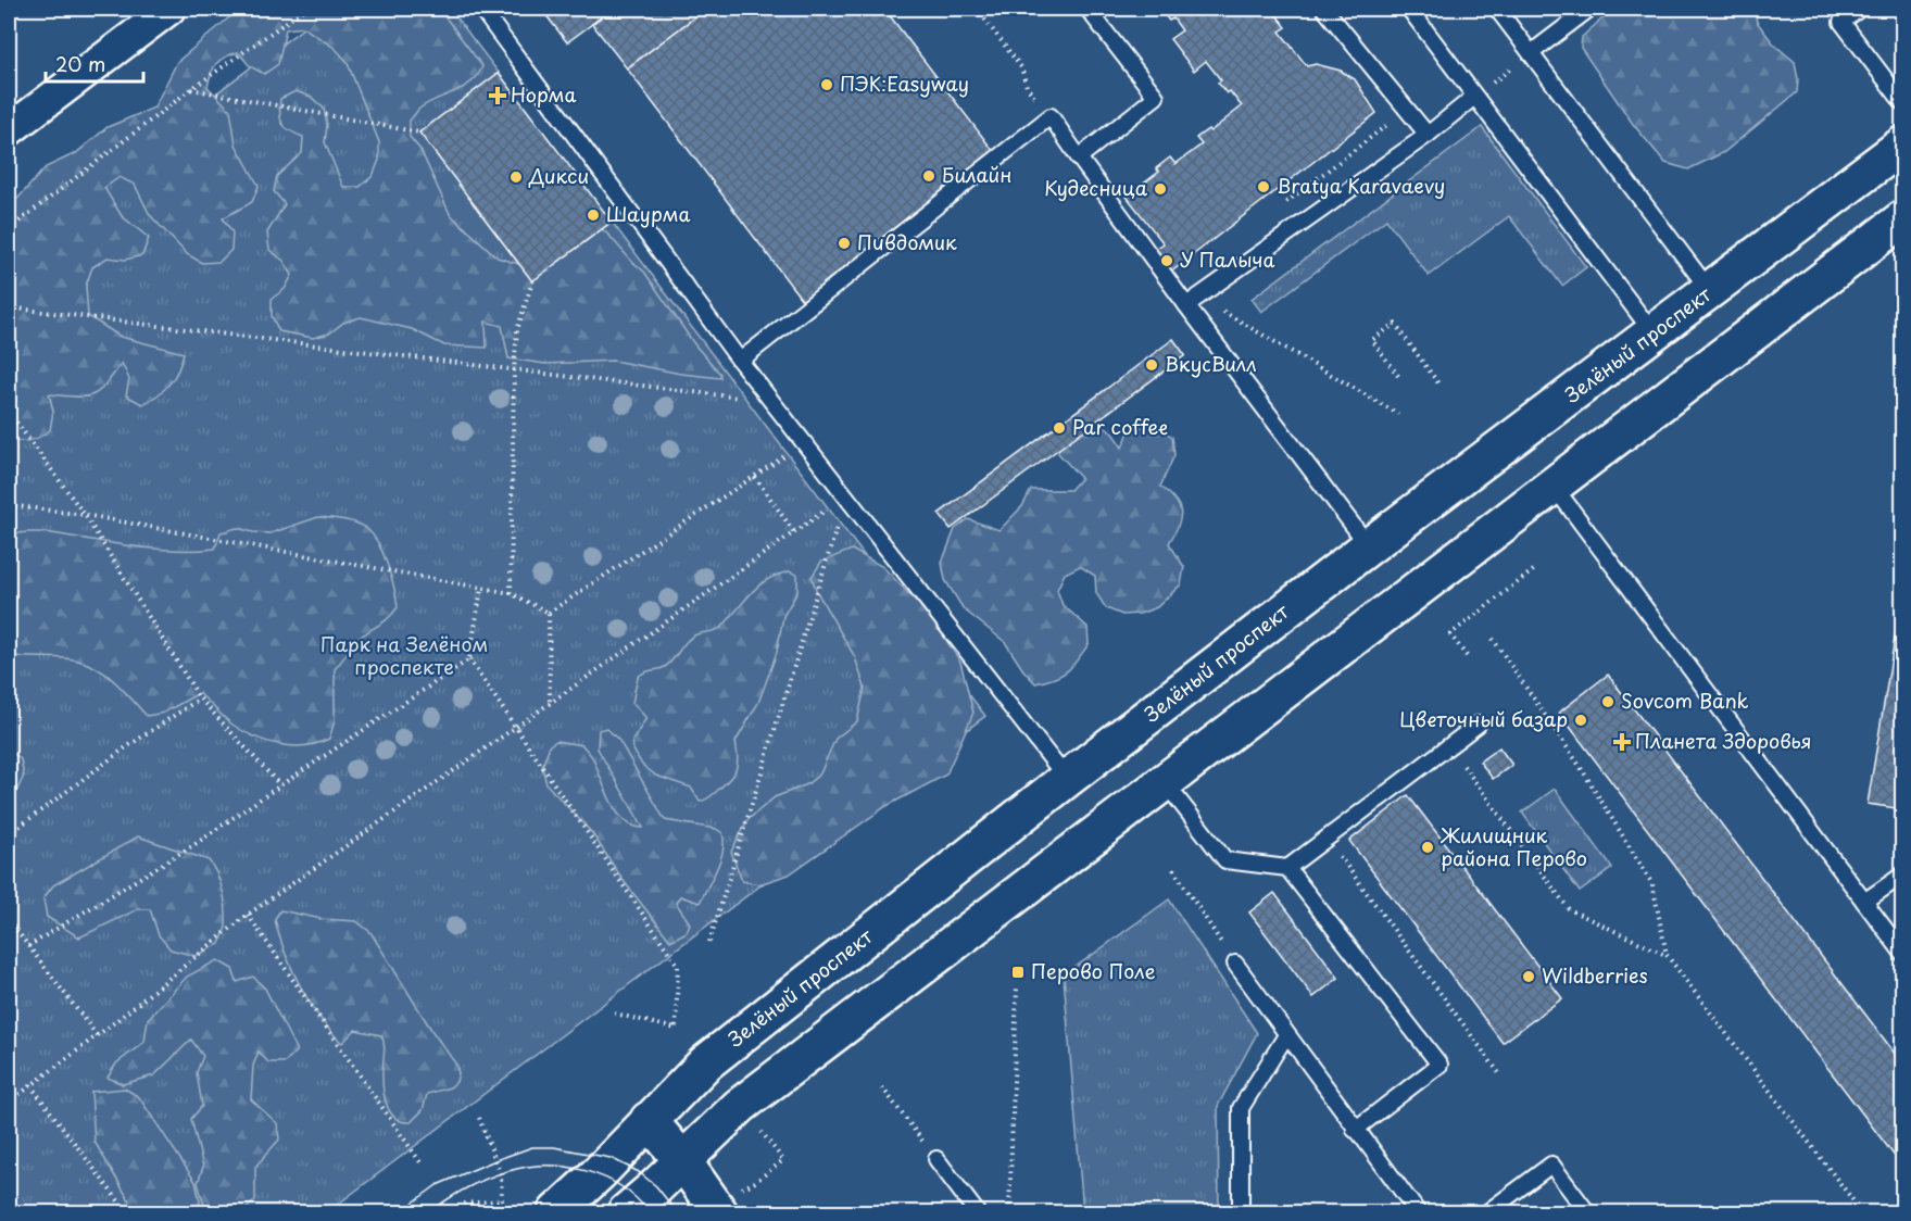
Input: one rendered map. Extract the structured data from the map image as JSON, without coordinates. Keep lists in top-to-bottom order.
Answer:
{
  "streets": {
    "main road": ["Зелёный проспект"]
  },
  "parks": ["Парк на Зелёном проспекте"],
  "places": {
    "other": [
      "ПЭК:Easyway",
      "Билайн",
      "Дикси",
      "Bratya Karavaevy",
      "Кудесница",
      "Шаурма",
      "Пивдомик",
      "У Палыча",
      "ВкусВилл",
      "Par coffee",
      "Sovcom Bank",
      "Цветочный базар",
      "Жилищник района Перово",
      "Wildberries"
    ],
    "health": ["Норма", "Планета Здоровья"],
    "transit": ["Перово Поле"]
  },
  "scale_bar": "20 m"
}
